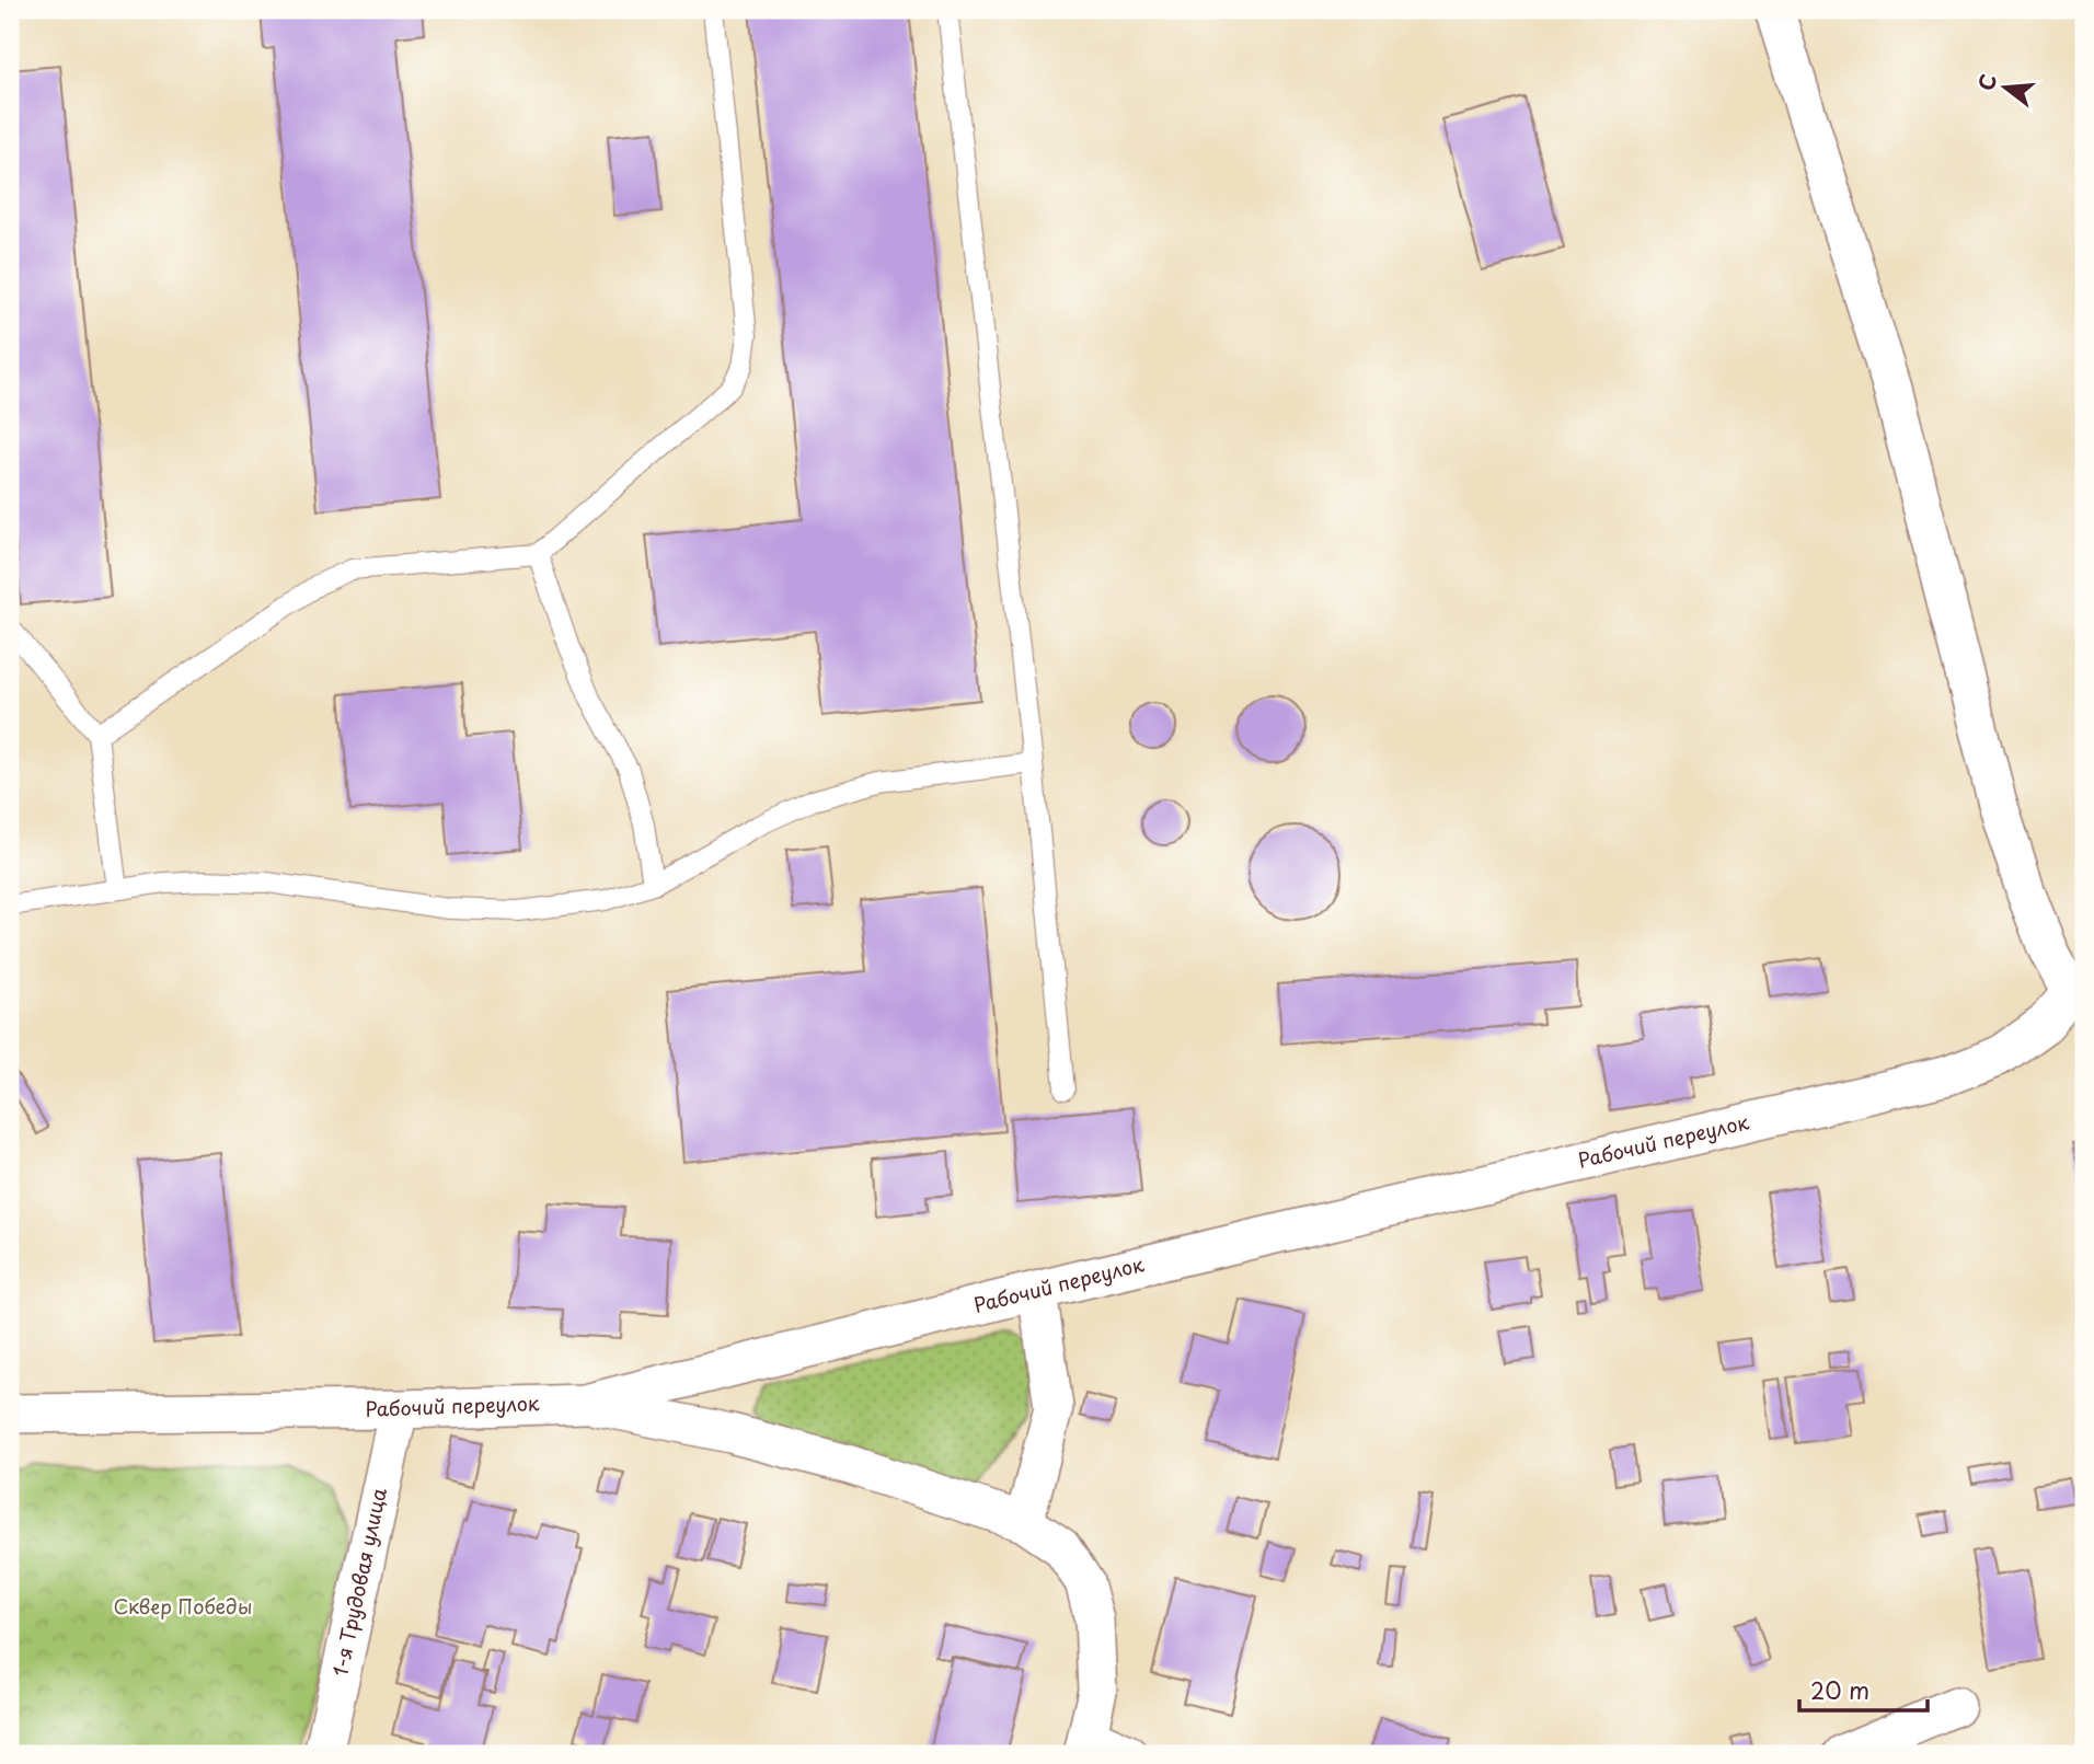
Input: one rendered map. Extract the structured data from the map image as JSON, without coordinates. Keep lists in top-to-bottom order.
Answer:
{
  "streets": {
    "street": ["Рабочий переулок", "1-я Трудовая улица"]
  },
  "crossings": [
    ["Рабочий переулок", "1-я Трудовая улица"]
  ],
  "parks": ["Сквер Победы"],
  "scale_bar": "20 m",
  "north": "left"
}
